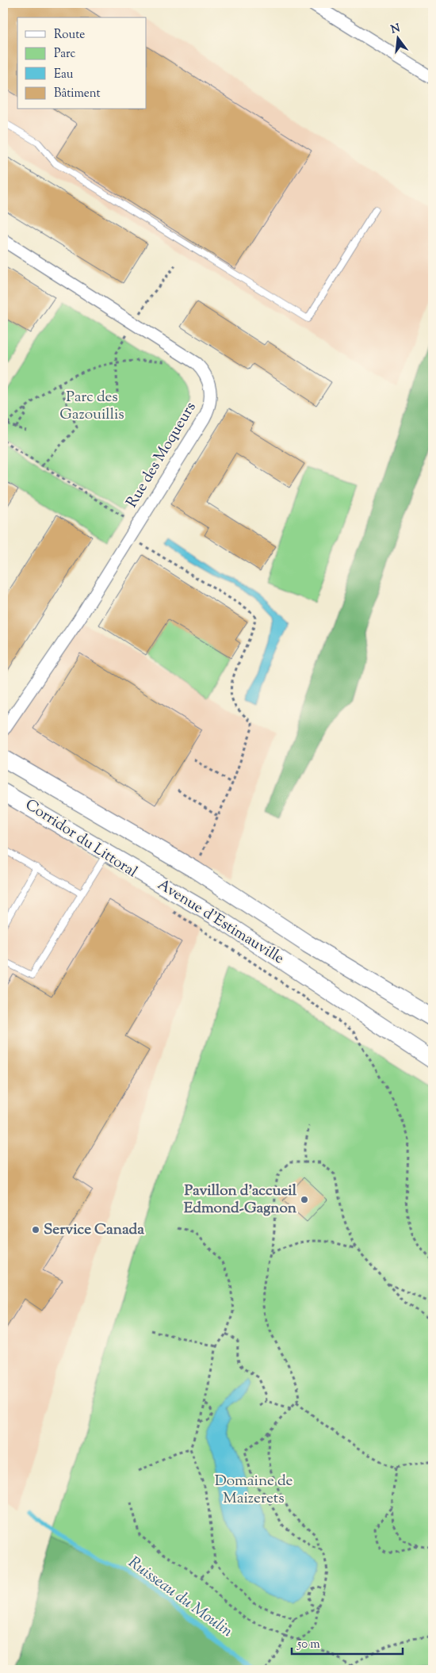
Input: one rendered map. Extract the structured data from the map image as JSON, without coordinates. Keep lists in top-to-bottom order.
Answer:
{
  "streets": {
    "main road": ["Avenue d'Estimauville"],
    "street": ["Rue des Moqueurs"]
  },
  "water": ["Ruisseau du Moulin"],
  "parks": ["Parc des Gazouillis", "Domaine de Maizerets"],
  "places": ["Pavillon d'accueil Edmond-Gagnon", "Service Canada"],
  "legend": [
    "Route",
    "Parc",
    "Eau",
    "Bâtiment"
  ],
  "scale_bar": "50 m",
  "north": "top"
}
